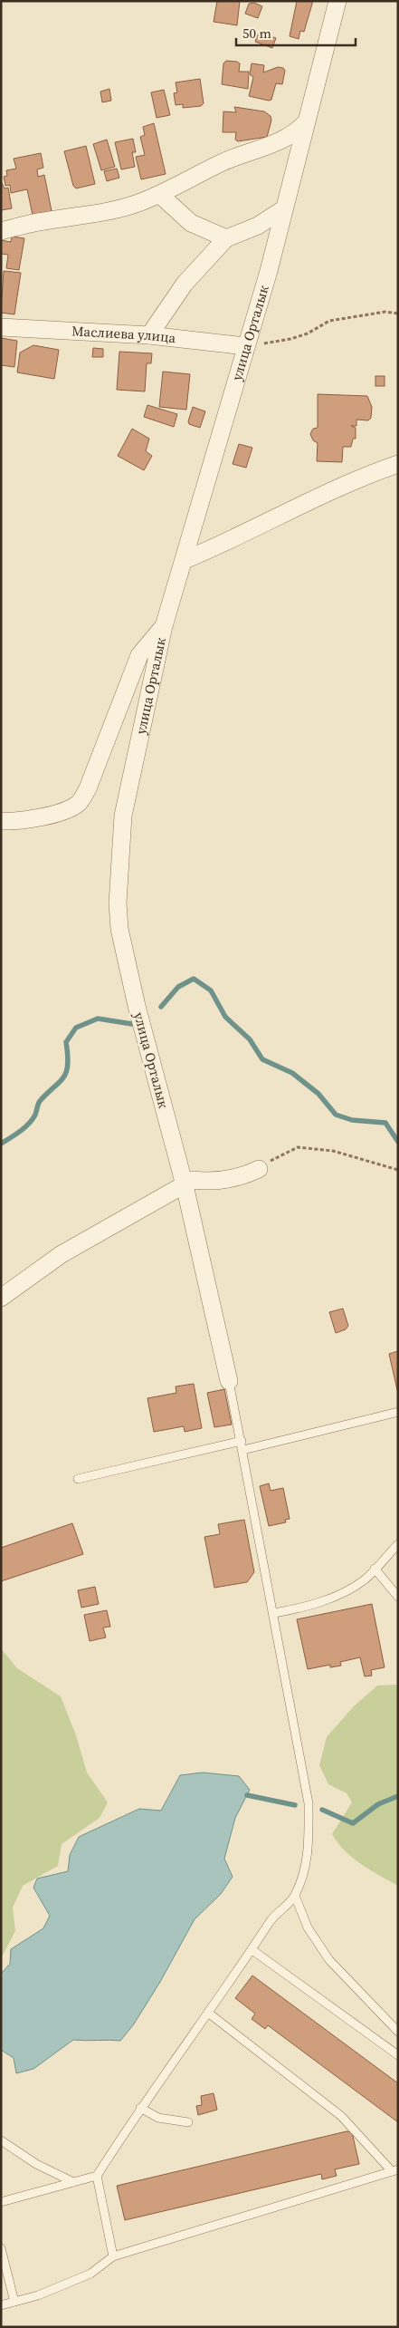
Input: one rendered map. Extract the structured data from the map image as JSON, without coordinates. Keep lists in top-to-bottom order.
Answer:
{
  "streets": {
    "street": ["улица Орталык", "Маслиева улица"]
  },
  "crossings": [
    ["улица Орталык", "Маслиева улица"]
  ],
  "scale_bar": "50 m"
}
